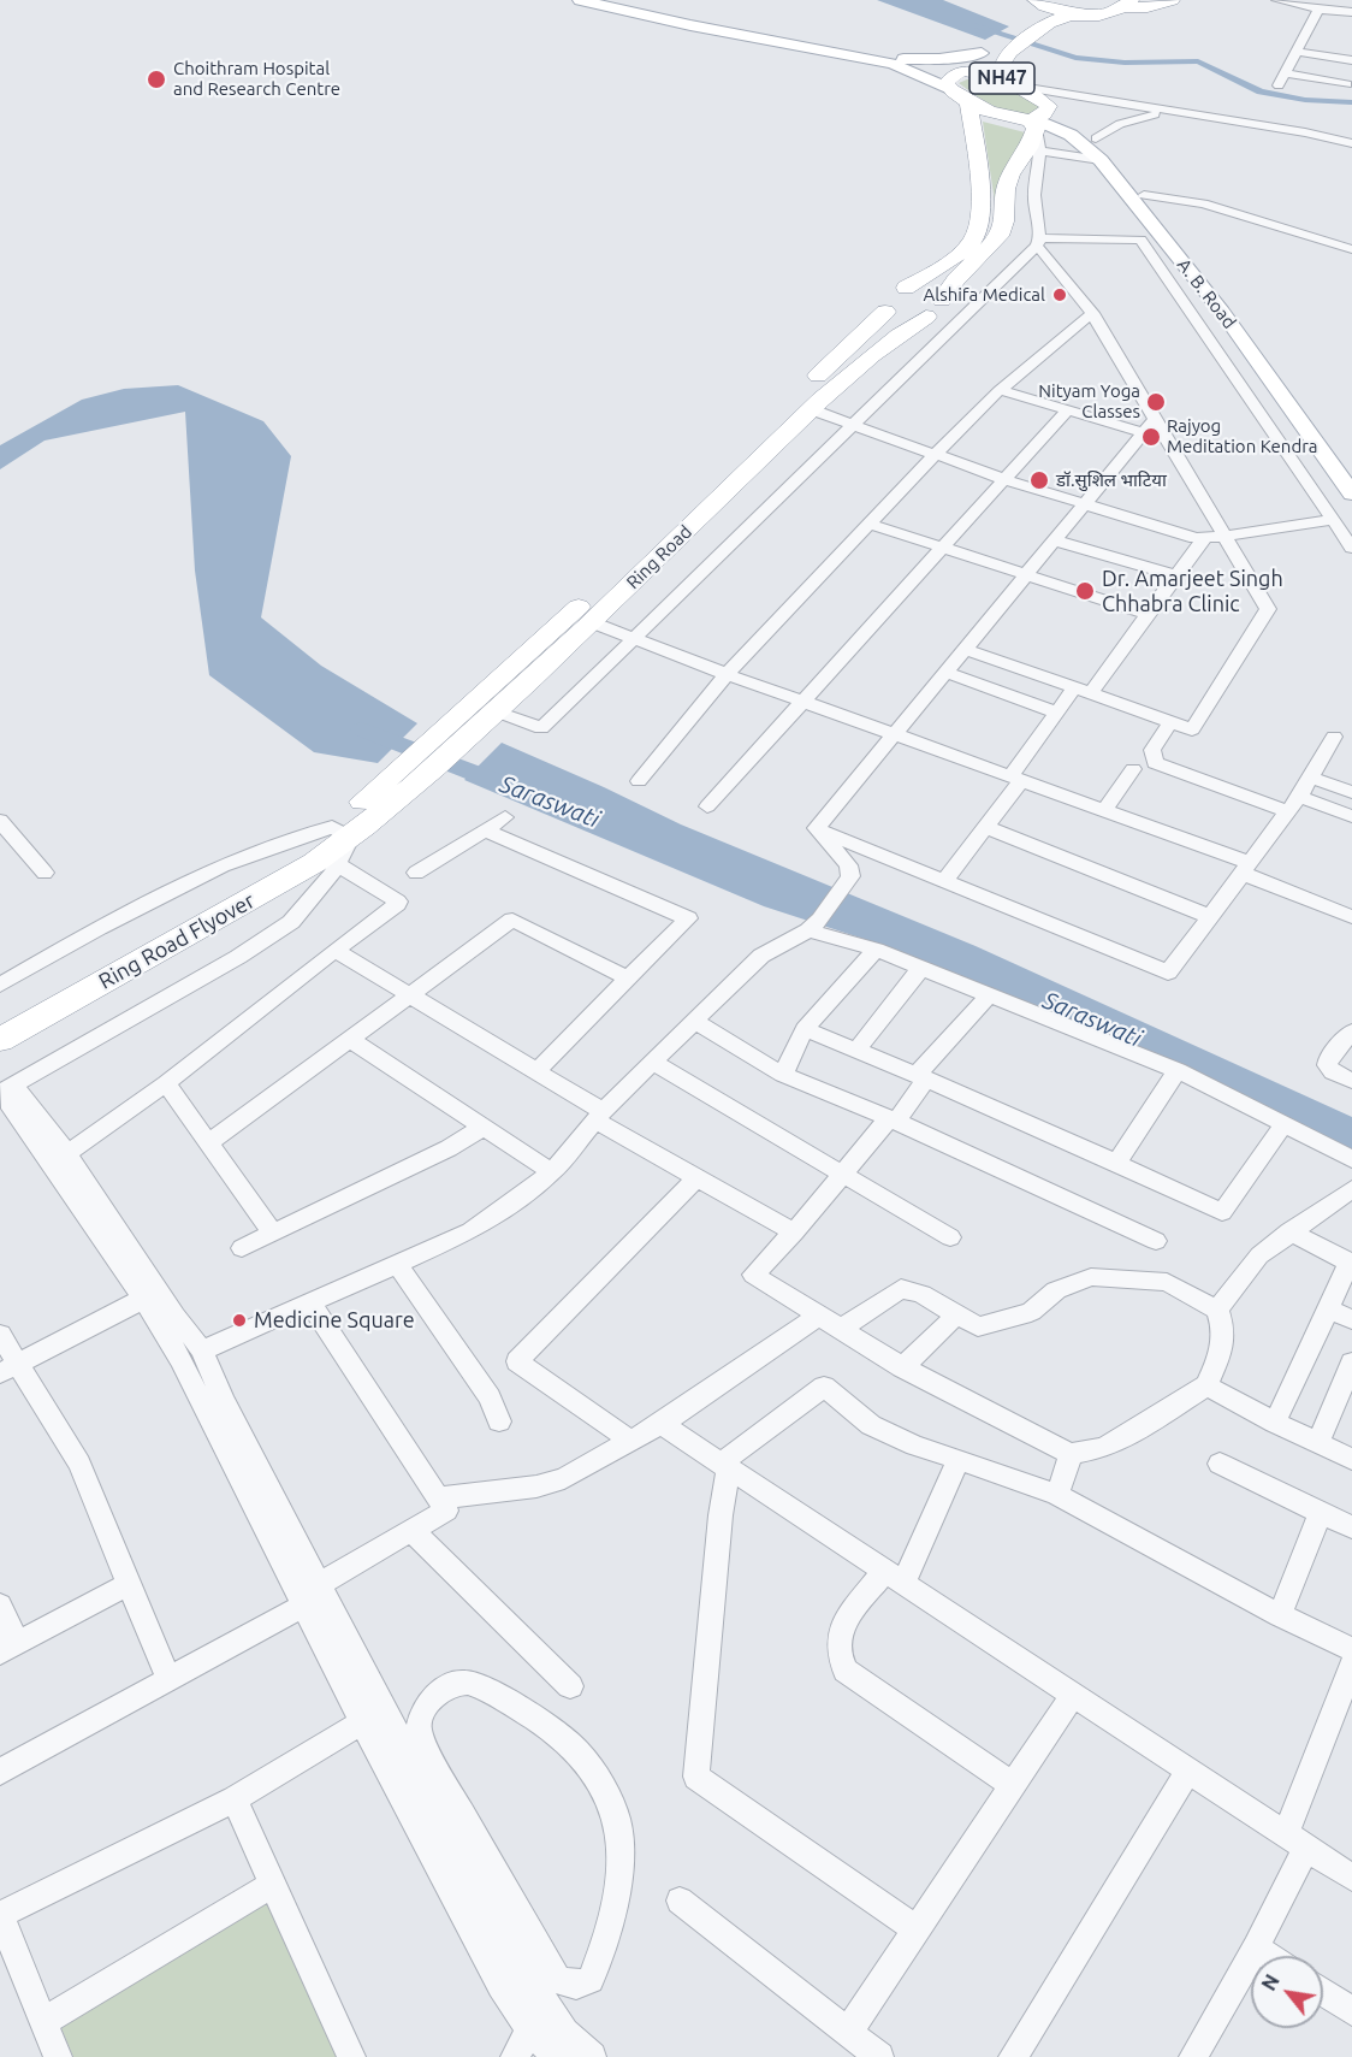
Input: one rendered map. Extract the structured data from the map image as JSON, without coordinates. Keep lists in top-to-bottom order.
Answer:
{
  "streets": {
    "highway": ["NH47", "Ring Road", "Ring Road Flyover"],
    "main road": ["A. B. Road"]
  },
  "crossings": [
    ["NH47", "A. B. Road"],
    ["NH47", "Ring Road"],
    ["A. B. Road", "Ring Road"],
    ["Ring Road", "Ring Road Flyover"]
  ],
  "water": ["Saraswati"],
  "places": [
    "Choithram Hospital and Research Centre",
    "Alshifa Medical",
    "Nityam Yoga Classes",
    "Rajyog Meditation Kendra",
    "डॉ.सुशिल भाटिया",
    "Dr. Amarjeet Singh Chhabra Clinic",
    "Medicine Square"
  ],
  "north": "top left"
}
